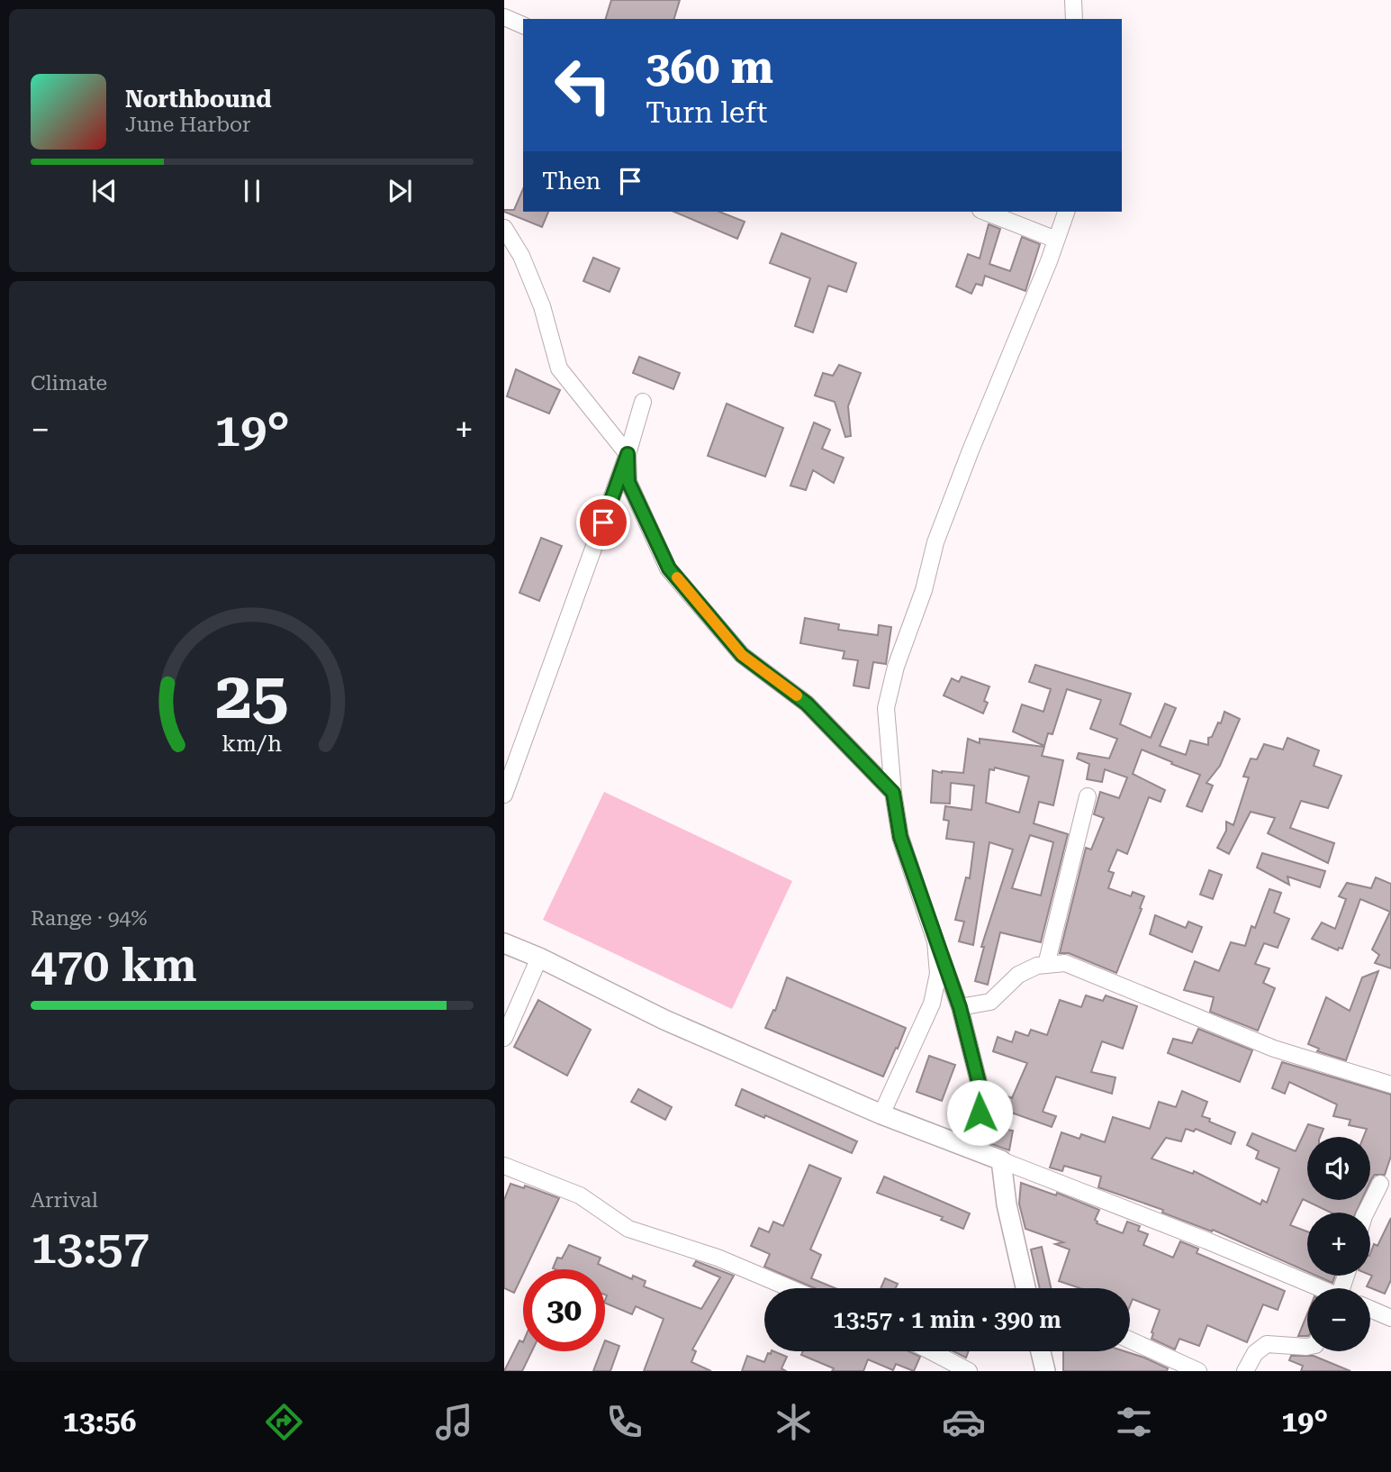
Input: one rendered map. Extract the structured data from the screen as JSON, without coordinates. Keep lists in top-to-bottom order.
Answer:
{
  "page": {
    "turn": ["360 m", "Turn left"],
    "song": ["Northbound", "June Harbor"],
    "then": "Then",
    "tile": [
      "Climate",
      ["Range · 94%", "470 km"],
      ["Arrival", "13:57"]
    ],
    "heat": ["−", "19°", "+"],
    "map_buttons": ["+", "−"],
    "limit": "30",
    "trip": "13:57 · 1 min · 390 m",
    "tabs": ["13:56", "19°"],
    "gauge": ["25", "km/h"]
  }
}
